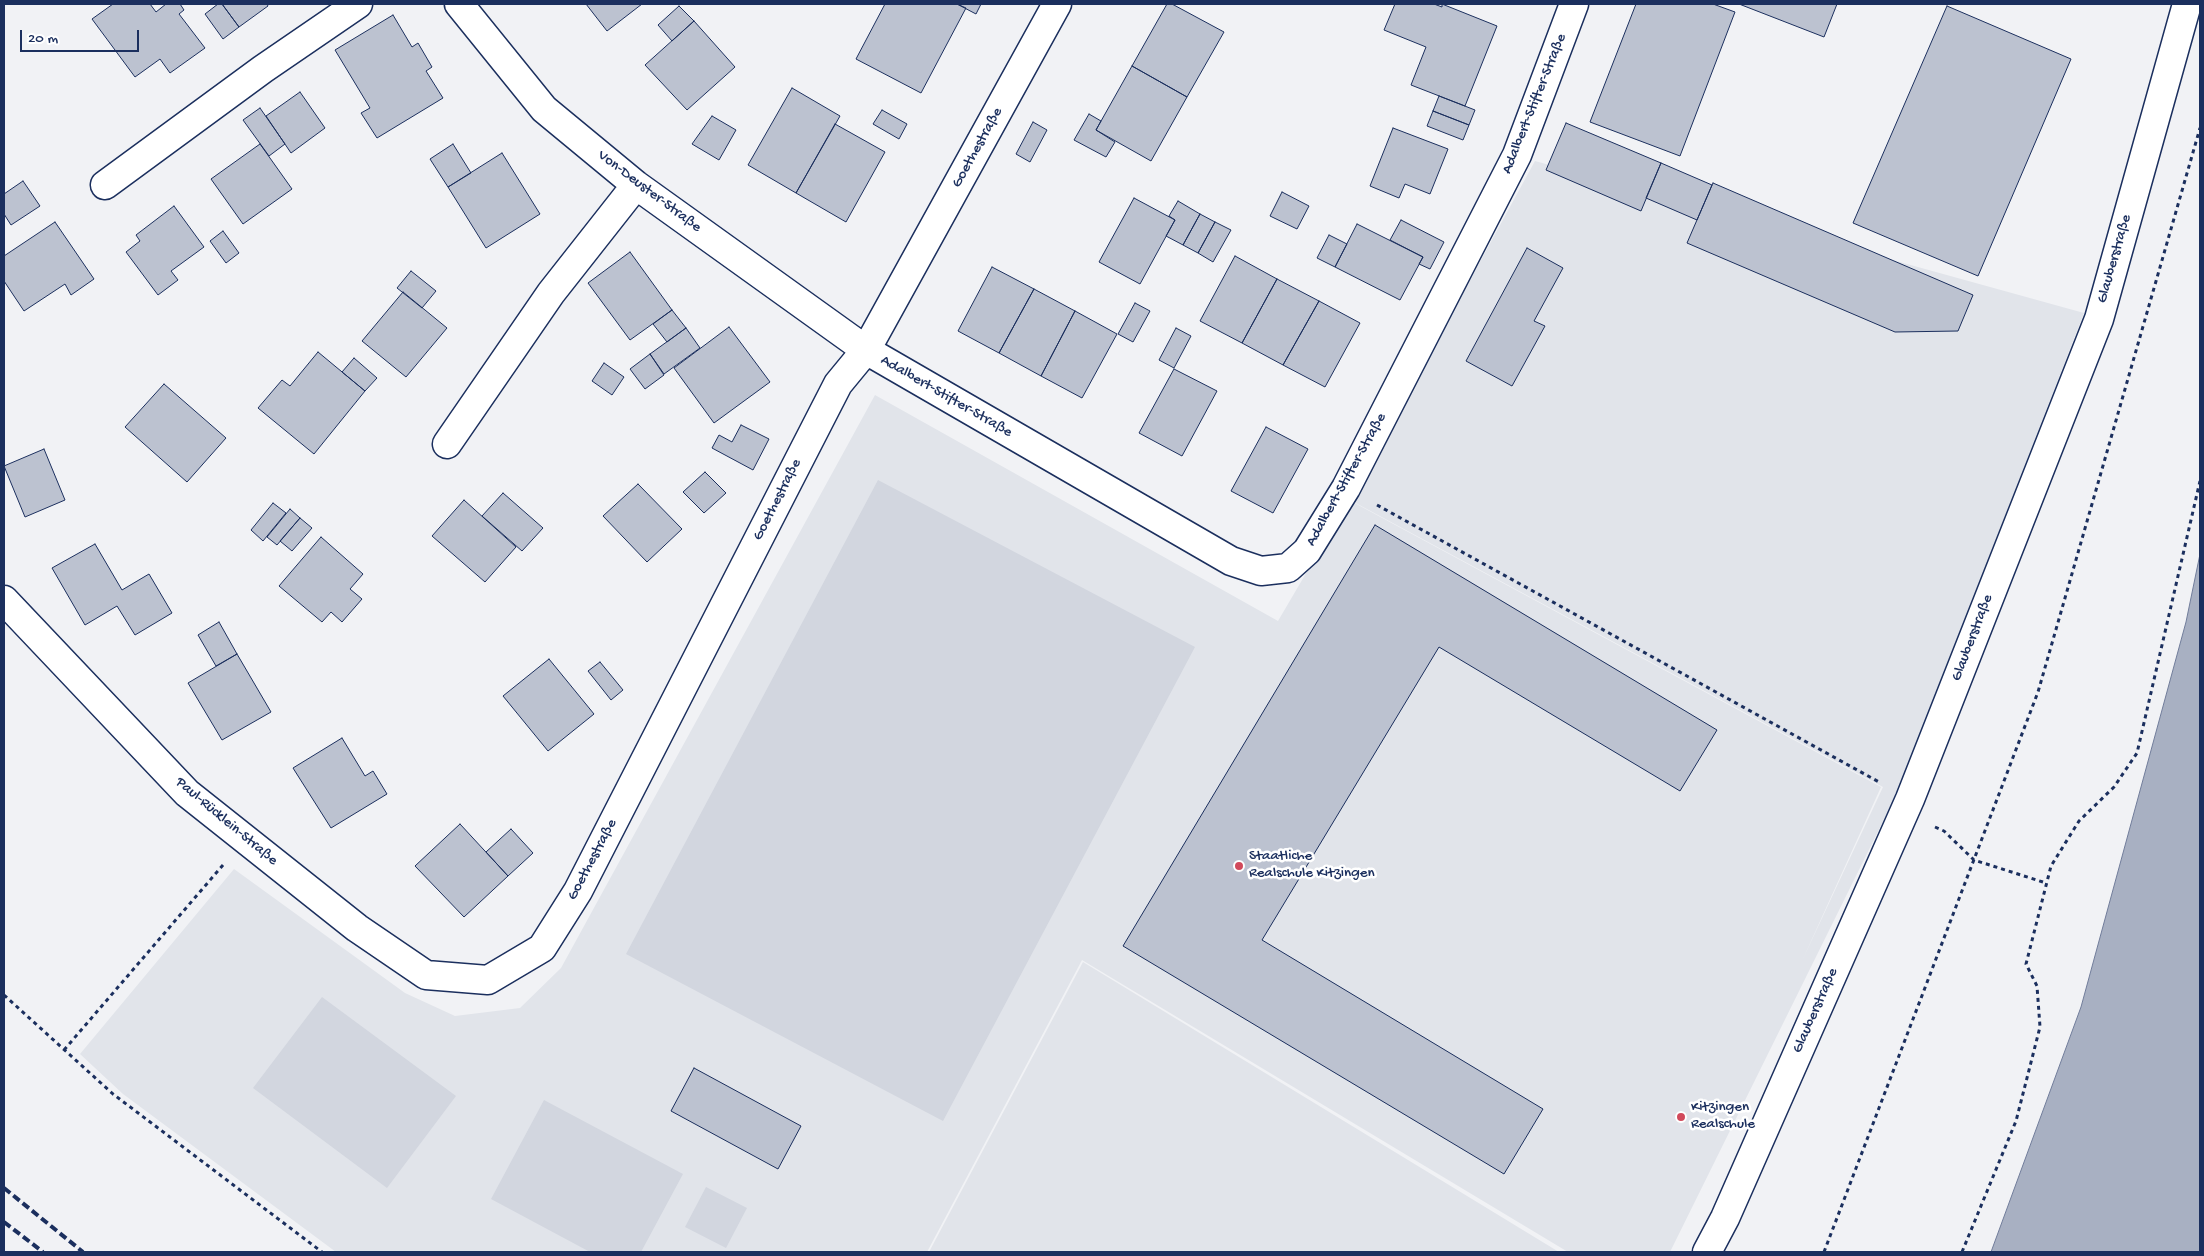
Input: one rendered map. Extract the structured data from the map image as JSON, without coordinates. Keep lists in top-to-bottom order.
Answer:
{
  "streets": {
    "street": [
      "Adalbert-Stifter-Straße",
      "Goethestraße",
      "Von-Deuster-Straße",
      "Glauberstraße",
      "Paul-Rücklein-Straße"
    ]
  },
  "crossings": [
    ["Adalbert-Stifter-Straße", "Goethestraße"],
    ["Adalbert-Stifter-Straße", "Von-Deuster-Straße"],
    ["Goethestraße", "Von-Deuster-Straße"],
    ["Goethestraße", "Paul-Rücklein-Straße"]
  ],
  "places": ["Staatliche Realschule Kitzingen", "Kitzingen Realschule"],
  "scale_bar": "20 m"
}
